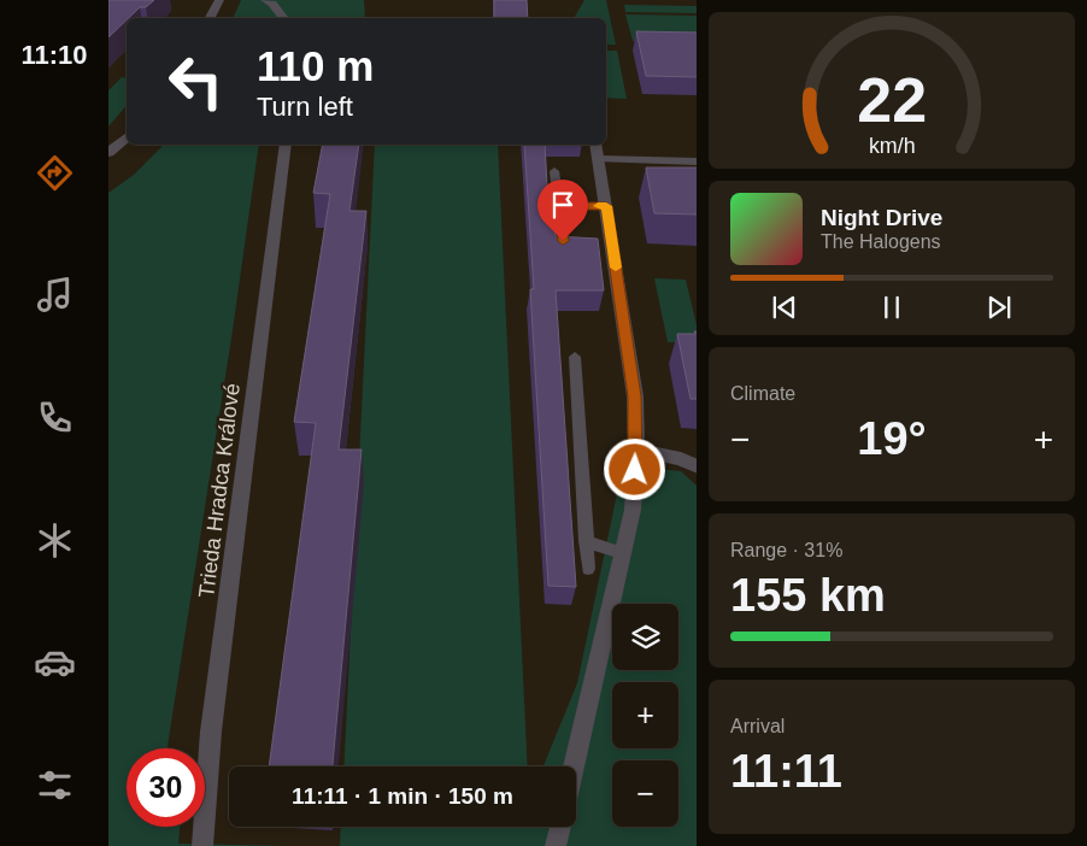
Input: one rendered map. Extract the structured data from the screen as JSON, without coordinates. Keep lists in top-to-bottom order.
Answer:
{
  "streets": {
    "street": ["Trieda Hradca Králové"]
  },
  "page": {
    "tabs": "11:10",
    "turn": ["110 m", "Turn left"],
    "song": ["Night Drive", "The Halogens"],
    "tile": [
      "Climate",
      ["Range · 31%", "155 km"],
      ["Arrival", "11:11"]
    ],
    "heat": ["−", "19°", "+"],
    "map_buttons": ["+", "−"],
    "limit": "30",
    "trip": "11:11 · 1 min · 150 m",
    "gauge": ["22", "km/h"]
  }
}
